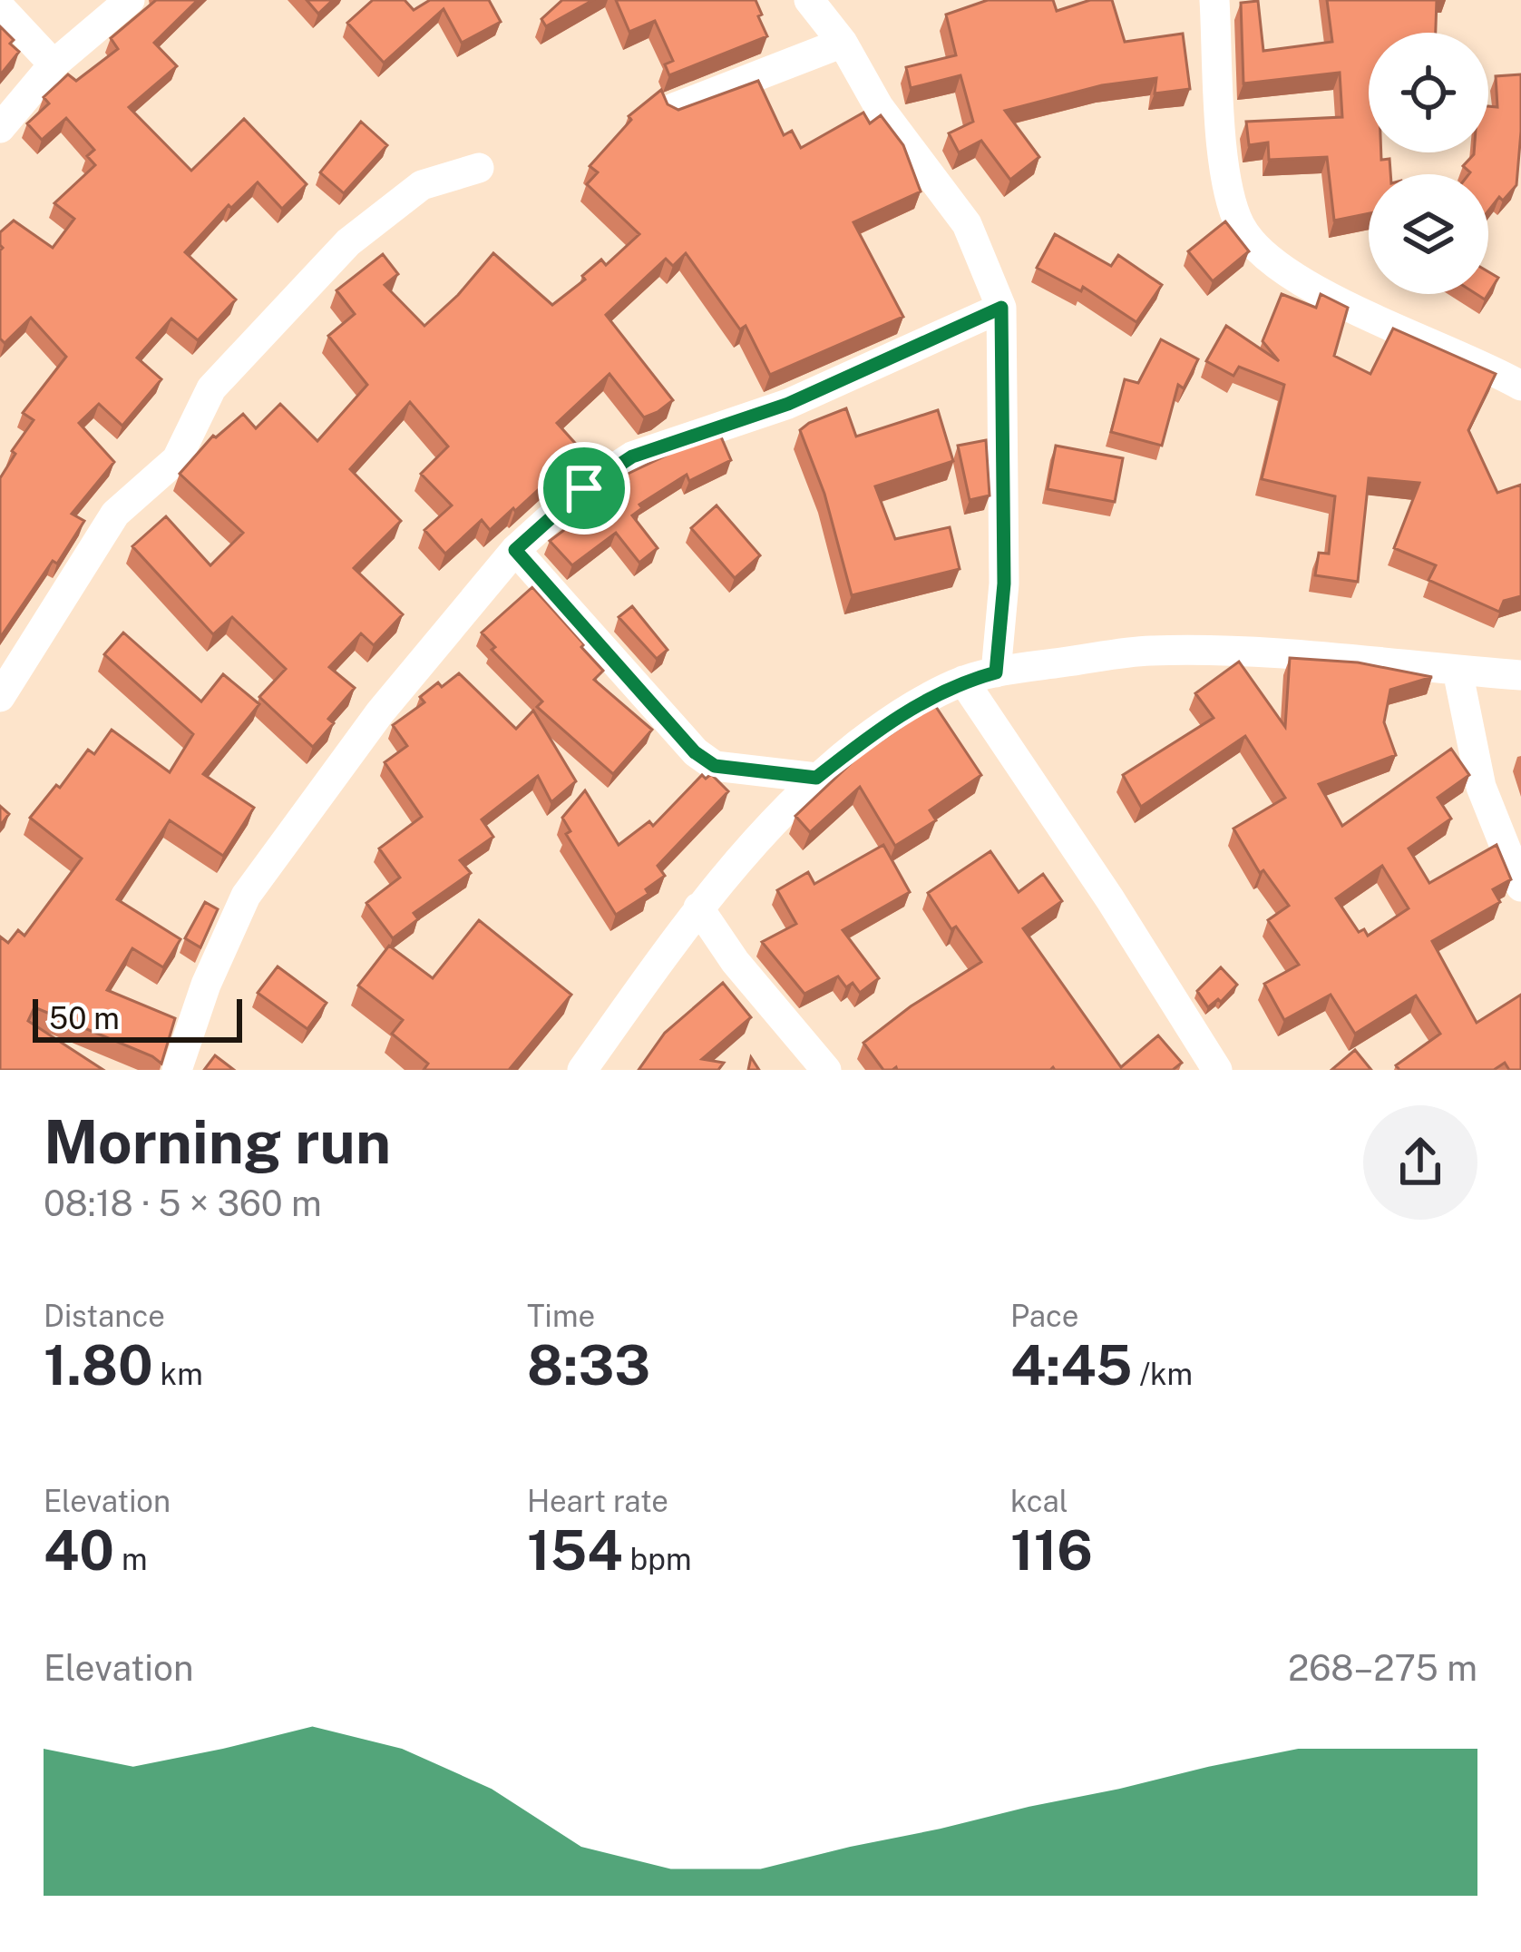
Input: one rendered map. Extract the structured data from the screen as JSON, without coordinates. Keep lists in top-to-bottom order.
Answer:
{
  "scale_bar": "50 m",
  "page": {
    "scale": "50 m",
    "heading": ["Morning run", "08:18 · 5 × 360 m"],
    "stats": [
      ["Distance", "1.80 km"],
      ["Time", "8:33"],
      ["Pace", "4:45 /km"],
      ["Elevation", "40 m"],
      ["Heart rate", "154 bpm"],
      ["kcal", "116"]
    ],
    "chart": ["Elevation", "268–275 m"]
  }
}
